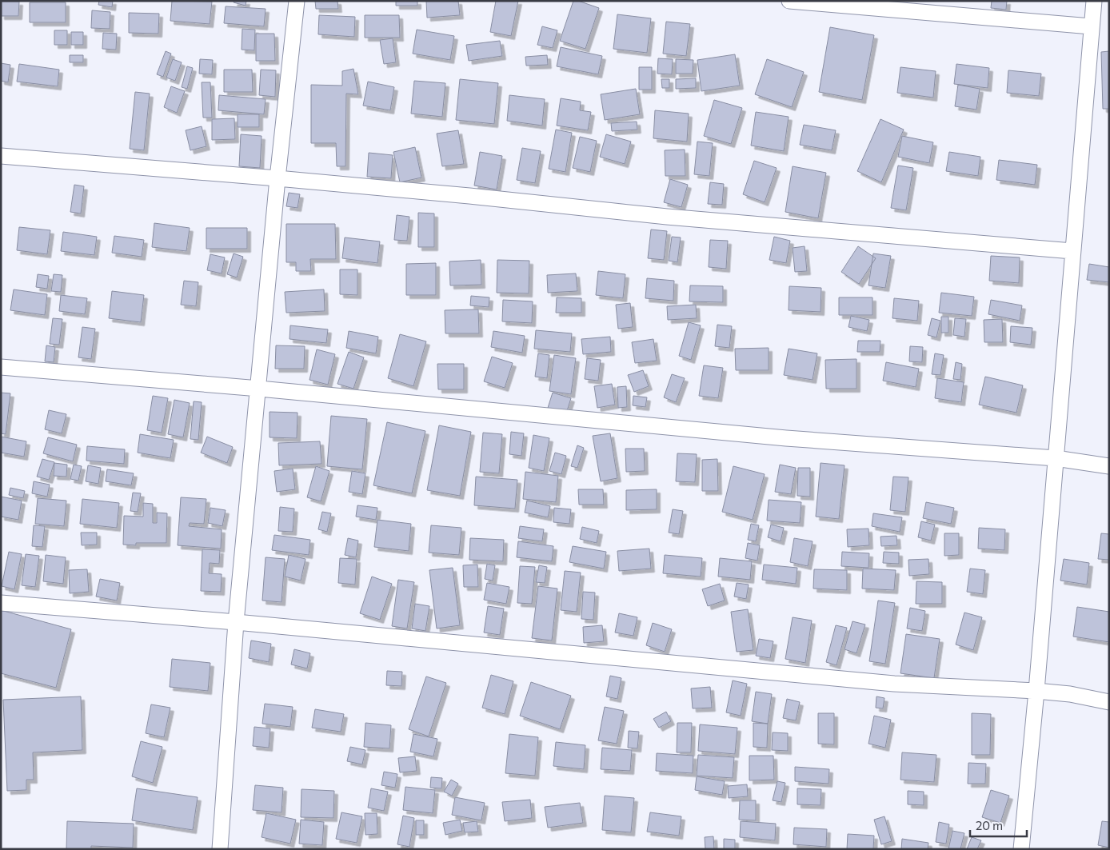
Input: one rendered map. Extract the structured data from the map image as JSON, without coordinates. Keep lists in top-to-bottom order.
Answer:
{
  "scale_bar": "20 m"
}
